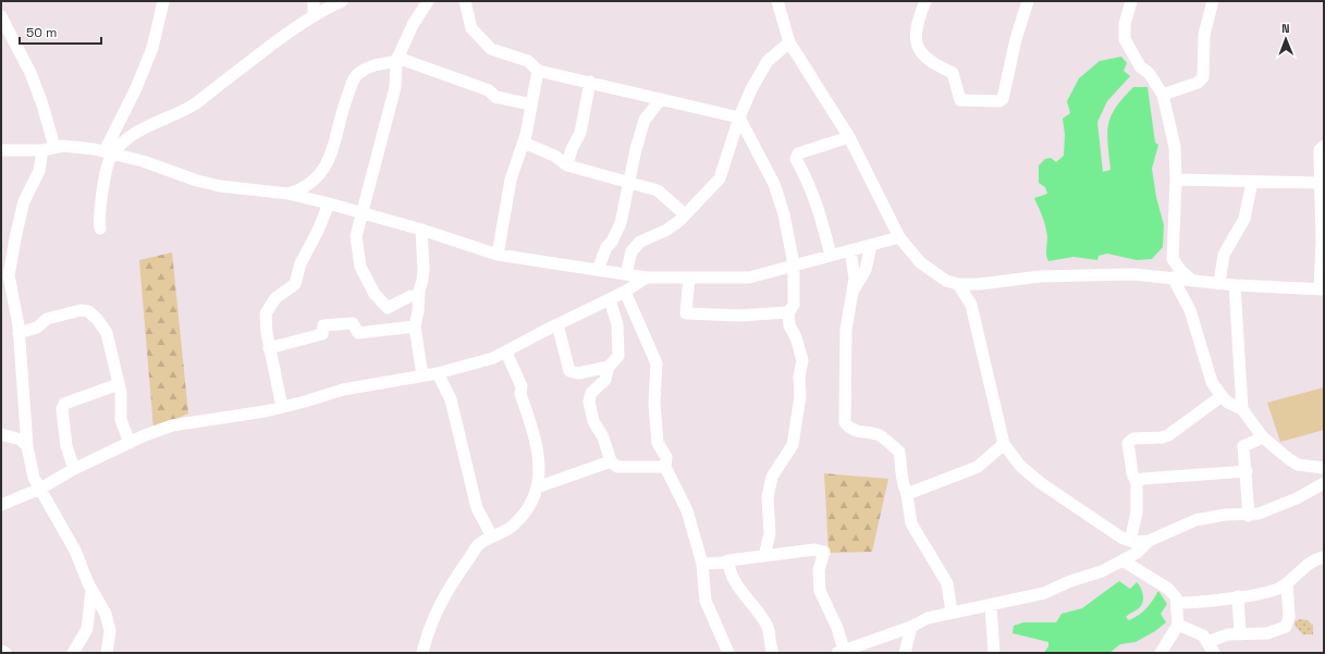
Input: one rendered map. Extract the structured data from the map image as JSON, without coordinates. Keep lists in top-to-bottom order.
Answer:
{
  "scale_bar": "50 m",
  "north": "top"
}
